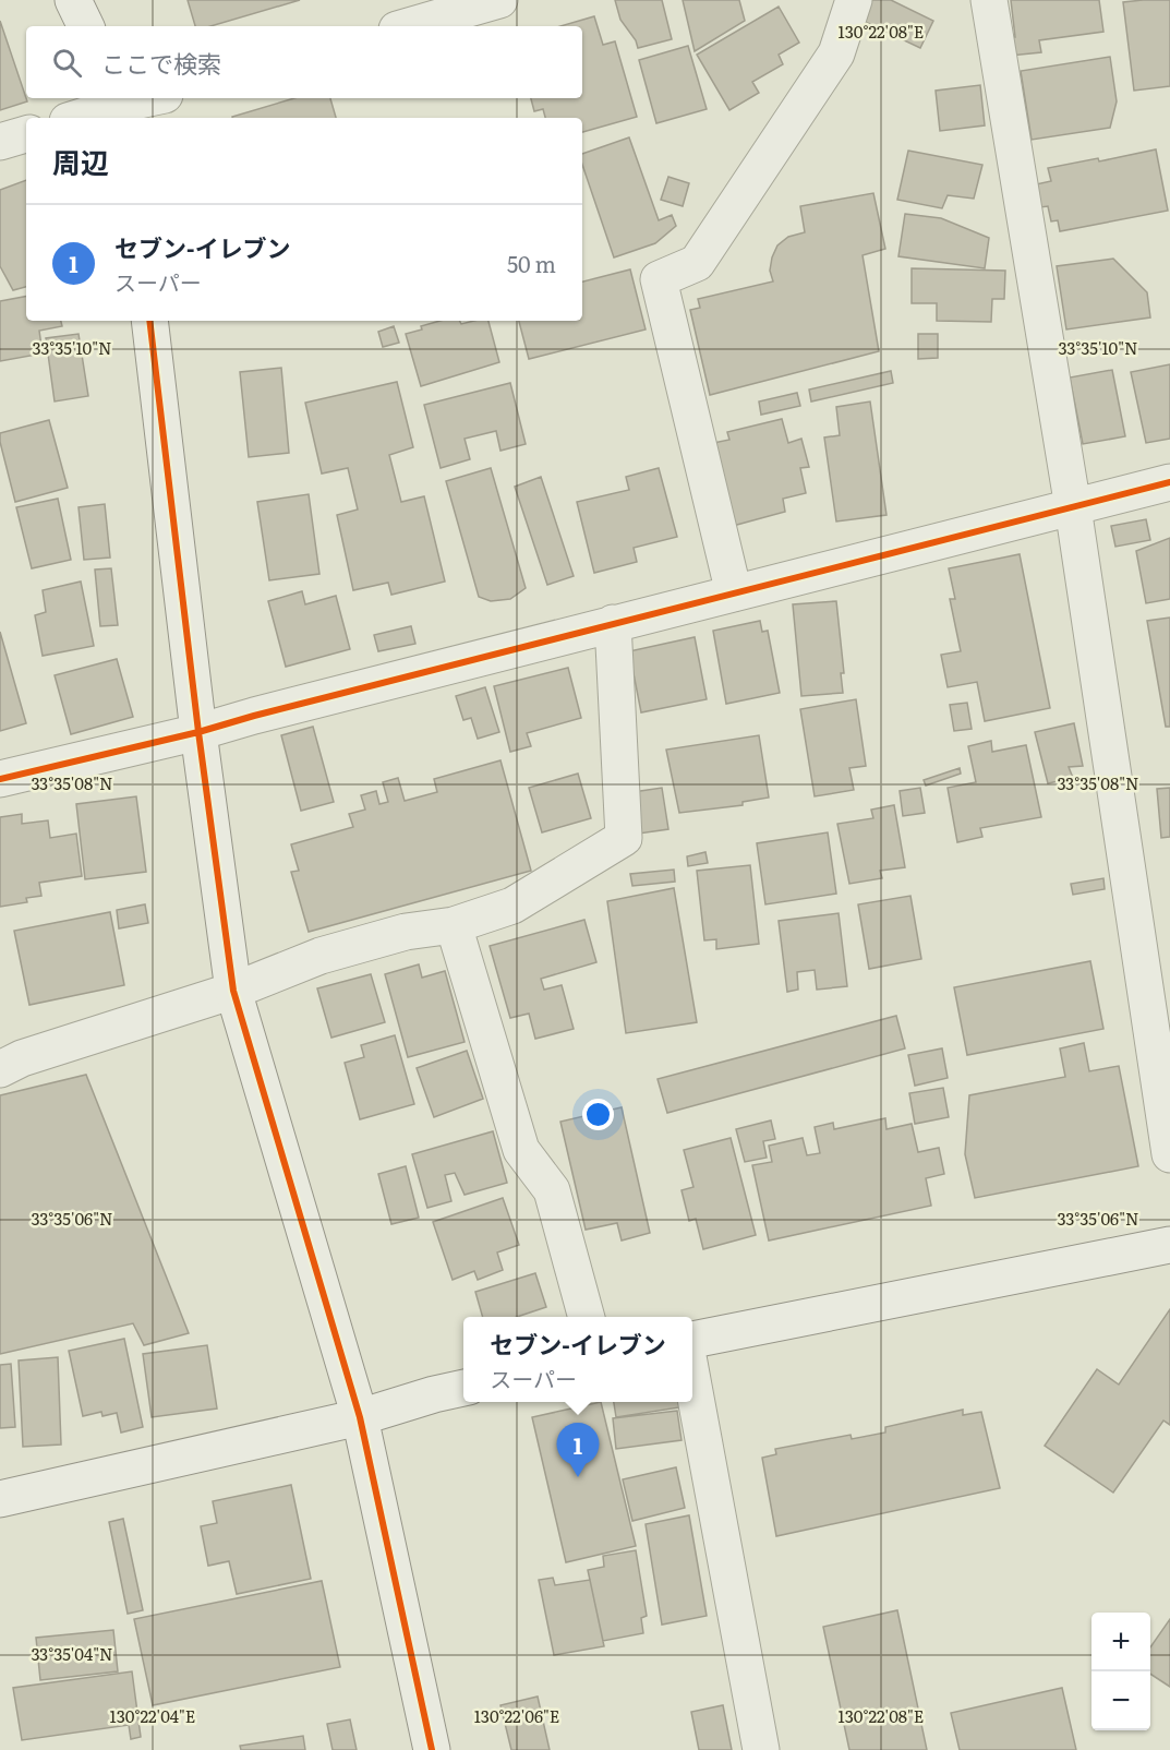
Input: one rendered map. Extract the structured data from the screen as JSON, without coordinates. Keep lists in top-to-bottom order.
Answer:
{
  "page": {
    "search": "ここで検索",
    "heading": "周辺",
    "list": [
      {
        "mark": "1",
        "name": "セブン-イレブン",
        "note": "スーパー",
        "value": "50 m"
      }
    ],
    "popup": ["セブン-イレブン", "スーパー"],
    "pins": "1",
    "map_buttons": ["+", "−"]
  },
  "coordinates": [
    "130°22'08\"E",
    "33°35'10\"N",
    "33°35'08\"N",
    "33°35'06\"N",
    "33°35'04\"N",
    "130°22'04\"E",
    "130°22'06\"E"
  ]
}
